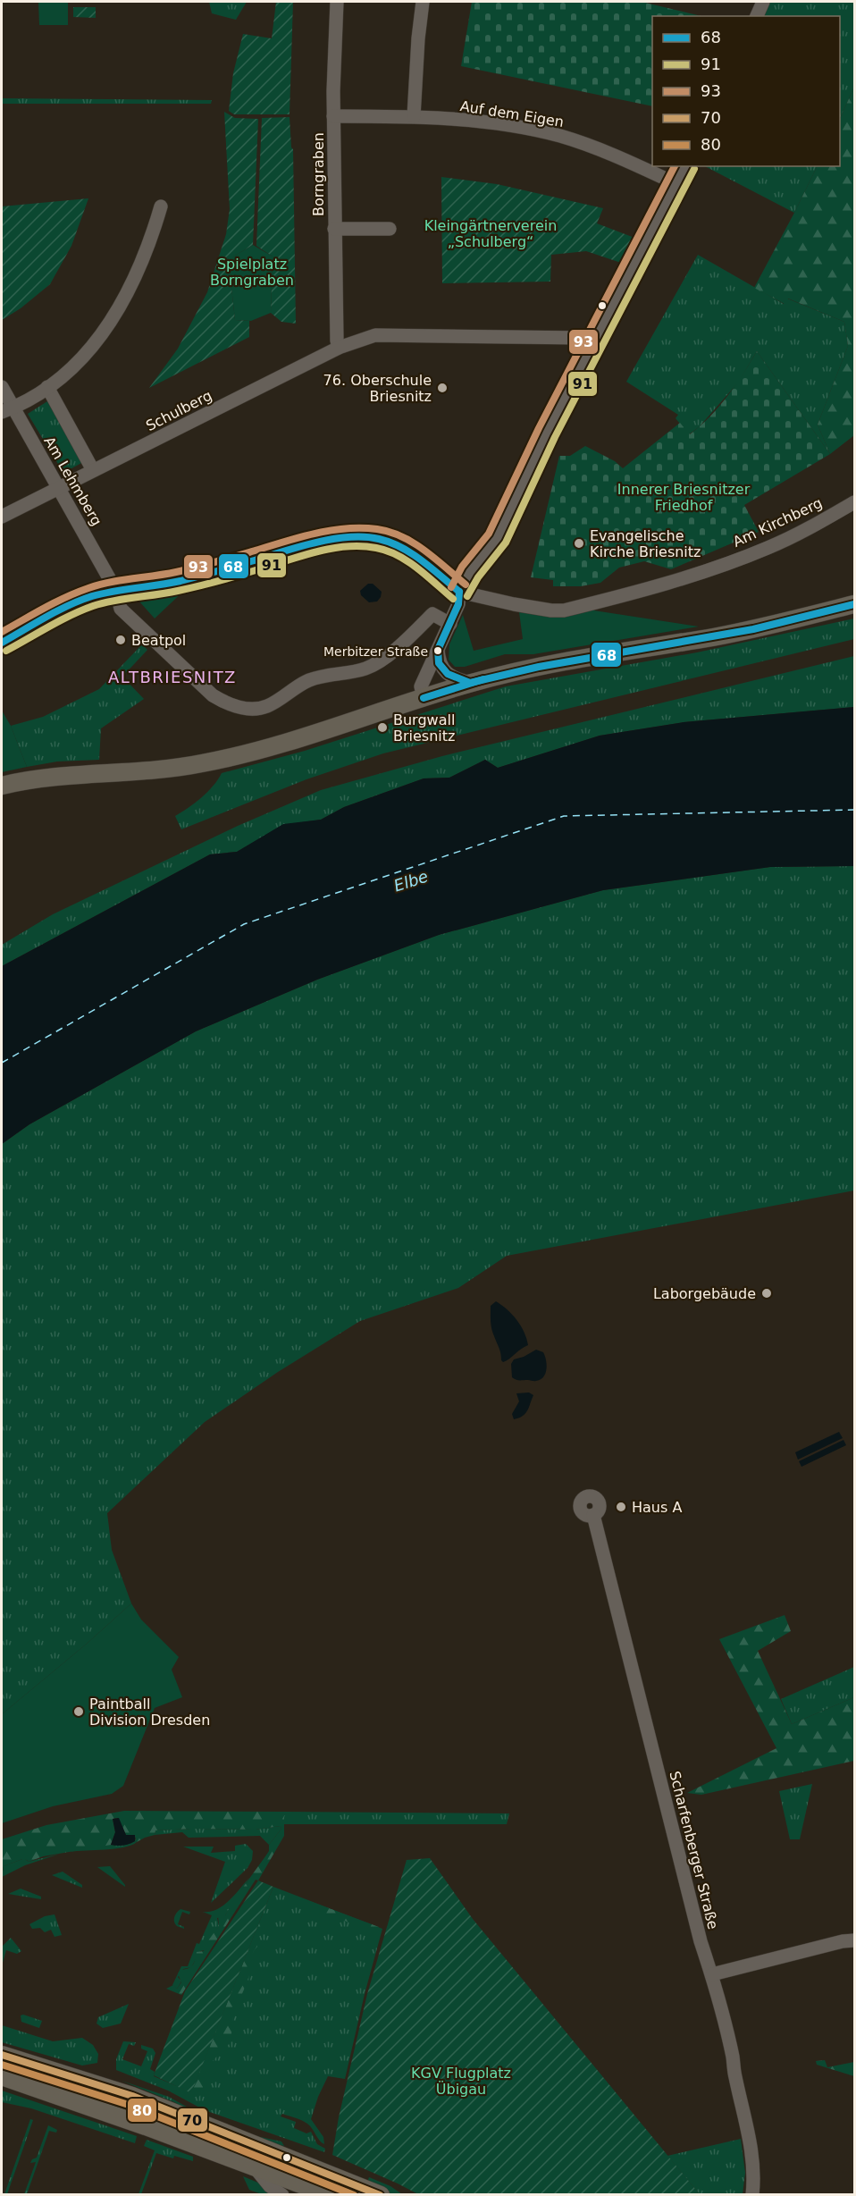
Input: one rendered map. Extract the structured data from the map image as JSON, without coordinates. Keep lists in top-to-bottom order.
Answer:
{
  "streets": {
    "street": [
      "Auf dem Eigen",
      "Borngraben",
      "Schulberg",
      "Am Lehmberg",
      "Am Kirchberg",
      "Scharfenberger Straße"
    ]
  },
  "crossings": [
    ["Auf dem Eigen", "Borngraben"],
    ["Borngraben", "Schulberg"],
    ["Schulberg", "Am Lehmberg"]
  ],
  "districts": ["ALTBRIESNITZ"],
  "water": ["Elbe"],
  "parks": [
    "Kleingärtnerverein „Schulberg“",
    "Spielplatz Borngraben",
    "Innerer Briesnitzer Friedhof",
    "KGV Flugplatz Übigau"
  ],
  "places": [
    "76. Oberschule Briesnitz",
    "Evangelische Kirche Briesnitz",
    "Beatpol",
    "Merbitzer Straße",
    "Burgwall Briesnitz",
    "Laborgebäude",
    "Haus A",
    "Paintball Division Dresden"
  ],
  "lines": [
    "transit line 93",
    "transit line 91",
    "transit line 68",
    "transit line 70",
    "transit line 80"
  ],
  "legend": [
    "68",
    "91",
    "93",
    "70",
    "80"
  ]
}
